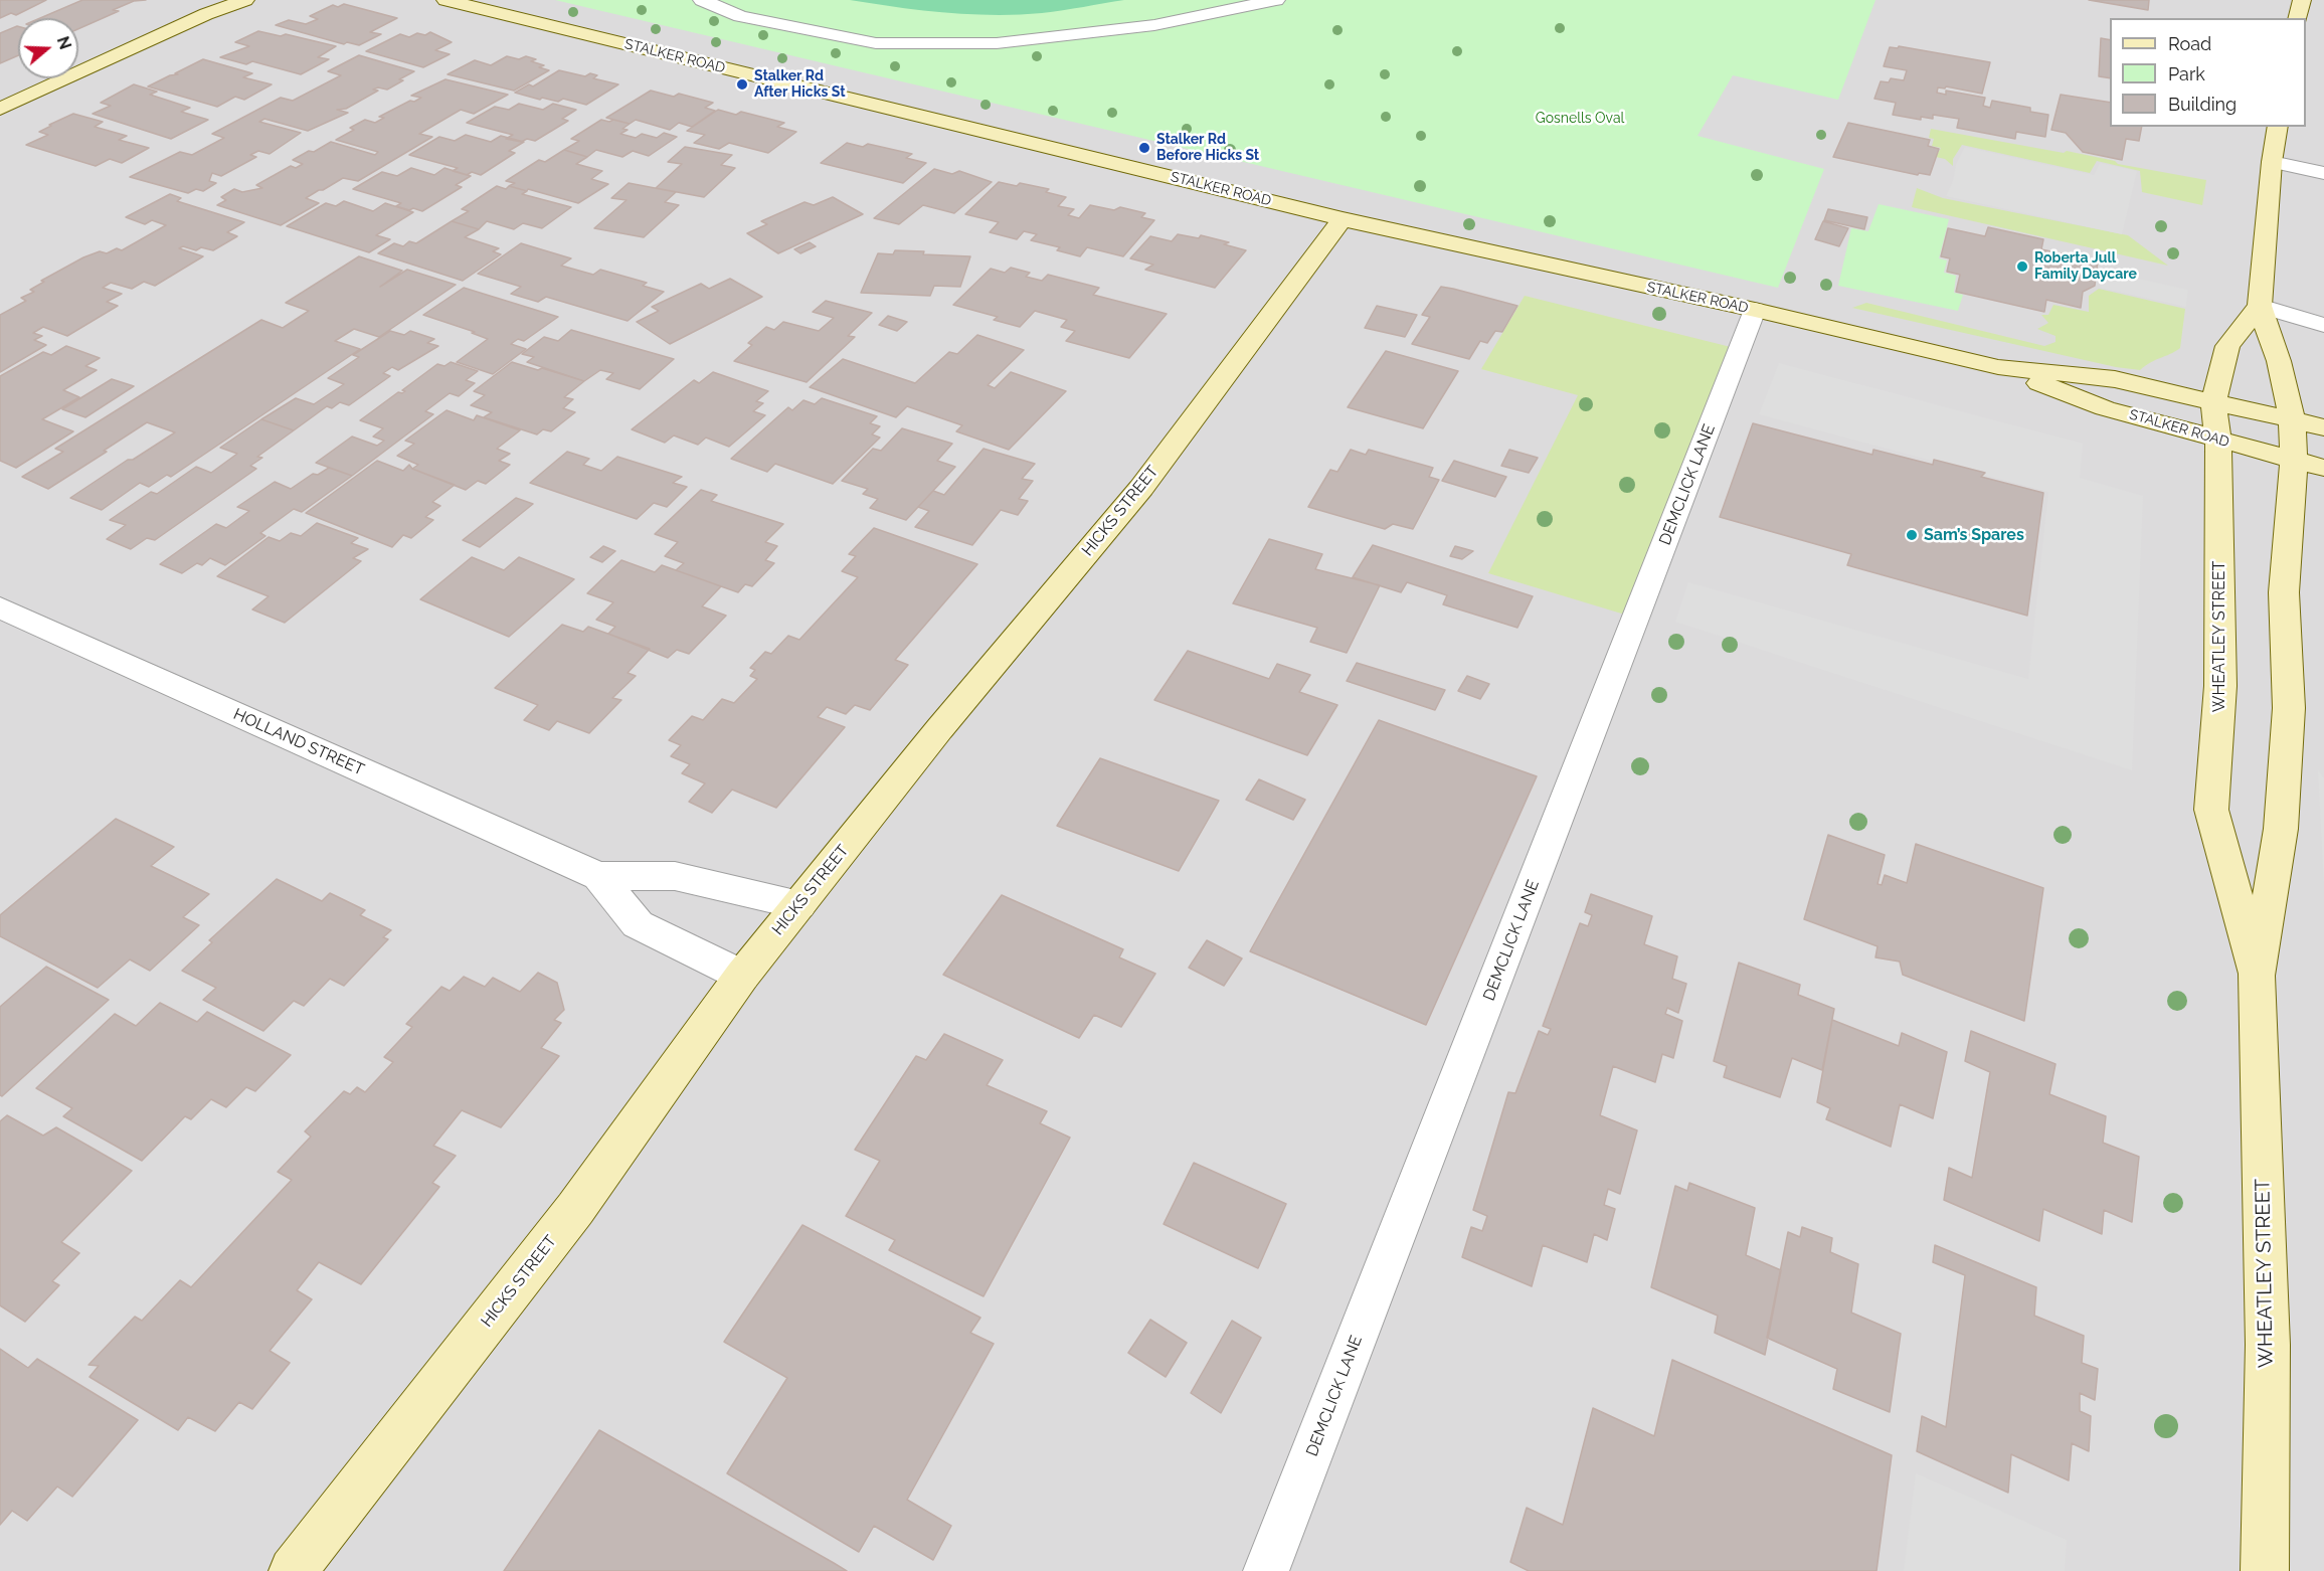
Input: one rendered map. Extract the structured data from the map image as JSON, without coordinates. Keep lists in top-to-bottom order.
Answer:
{
  "streets": {
    "main road": ["STALKER ROAD", "HICKS STREET", "WHEATLEY STREET"],
    "street": ["HOLLAND STREET"],
    "lane": ["DEMCLICK LANE"]
  },
  "crossings": [
    ["STALKER ROAD", "DEMCLICK LANE"],
    ["STALKER ROAD", "HICKS STREET"],
    ["STALKER ROAD", "WHEATLEY STREET"],
    ["HICKS STREET", "HOLLAND STREET"]
  ],
  "parks": ["Gosnells Oval"],
  "places": [
    "Stalker Rd After Hicks St",
    "Stalker Rd Before Hicks St",
    "Roberta Jull Family Daycare",
    "Sam’s Spares"
  ],
  "legend": ["Road", "Park", "Building"],
  "north": "right"
}
